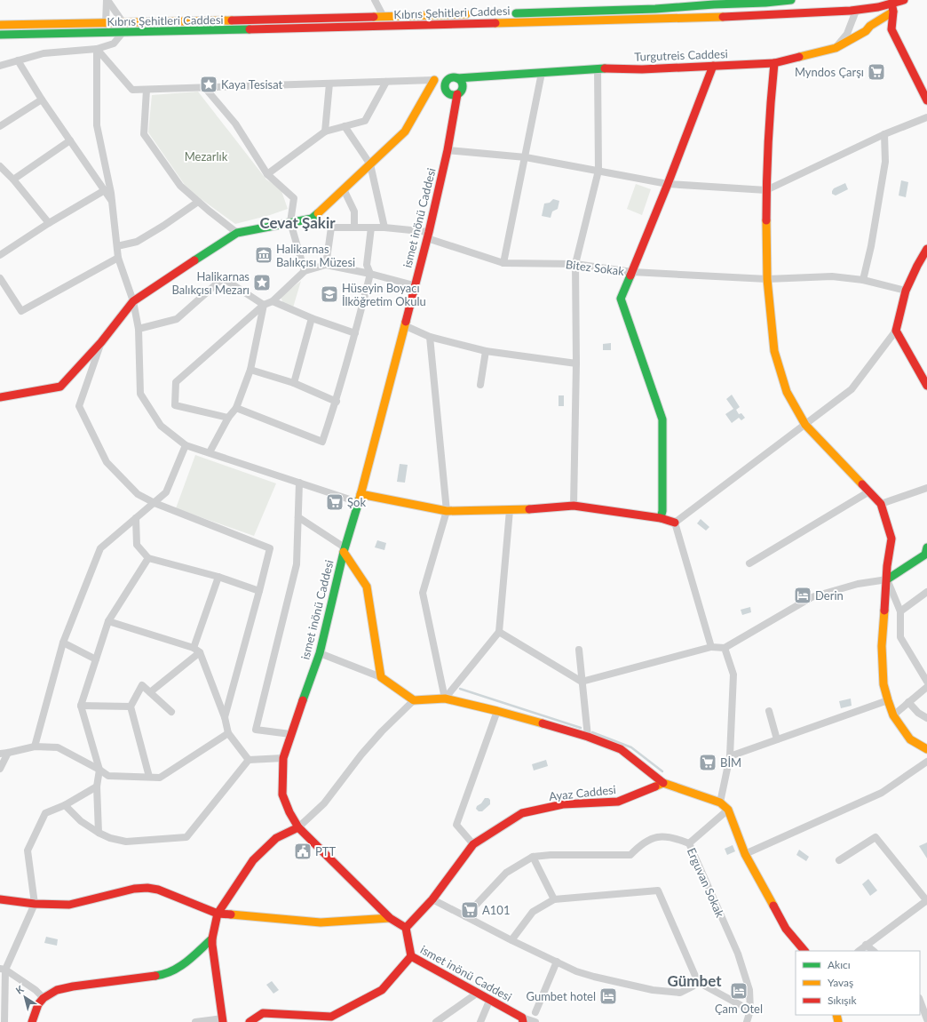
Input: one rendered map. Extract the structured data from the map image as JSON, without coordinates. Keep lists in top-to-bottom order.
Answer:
{
  "streets": {
    "main road": [
      "Kıbrıs Şehitleri Caddesi",
      "Turgutreis Caddesi",
      "ismet inönü Caddesi",
      "Ayaz Caddesi"
    ],
    "street": ["Bitez Sokak", "Erguvan Sokak"]
  },
  "crossings": [
    ["Kıbrıs Şehitleri Caddesi", "Turgutreis Caddesi"],
    ["ismet inönü Caddesi", "Bitez Sokak"],
    ["ismet inönü Caddesi", "Ayaz Caddesi"]
  ],
  "districts": ["Cevat Şakir", "Gümbet"],
  "parks": ["Mezarlık"],
  "places": {
    "supermarket": [
      "Myndos Çarşı",
      "Şok",
      "BİM",
      "A101"
    ],
    "place": ["Kaya Tesisat", "Halikarnas Balıkçısı Mezarı"],
    "museum": ["Halikarnas Balıkçısı Müzesi"],
    "school or university": ["Hüseyin Boyacı İlköğretim Okulu"],
    "hotel": ["Derin", "Çam Otel", "Gumbet hotel"],
    "public building": ["PTT"]
  },
  "legend": ["Akıcı", "Yavaş", "Sıkışık"],
  "north": "top left"
}
